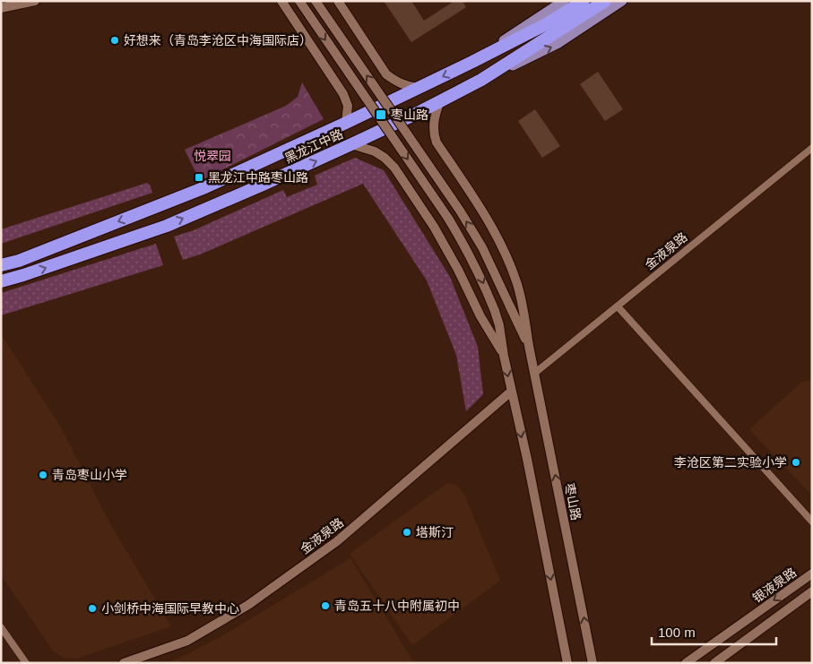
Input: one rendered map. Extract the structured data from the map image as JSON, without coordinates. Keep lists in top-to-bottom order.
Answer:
{
  "streets": {
    "highway": ["黑龙江中路"],
    "main road": ["金液泉路", "枣山路", "银液泉路"]
  },
  "crossings": [
    ["黑龙江中路", "枣山路"],
    ["金液泉路", "枣山路"]
  ],
  "parks": ["悦翠园"],
  "places": {
    "other": [
      "好想来（青岛李沧区中海国际店）",
      "李沧区第二实验小学",
      "青岛枣山小学",
      "塔斯汀",
      "青岛五十八中附属初中",
      "小剑桥中海国际早教中心"
    ],
    "transit": ["枣山路", "黑龙江中路枣山路"]
  },
  "scale_bar": "100 m"
}
